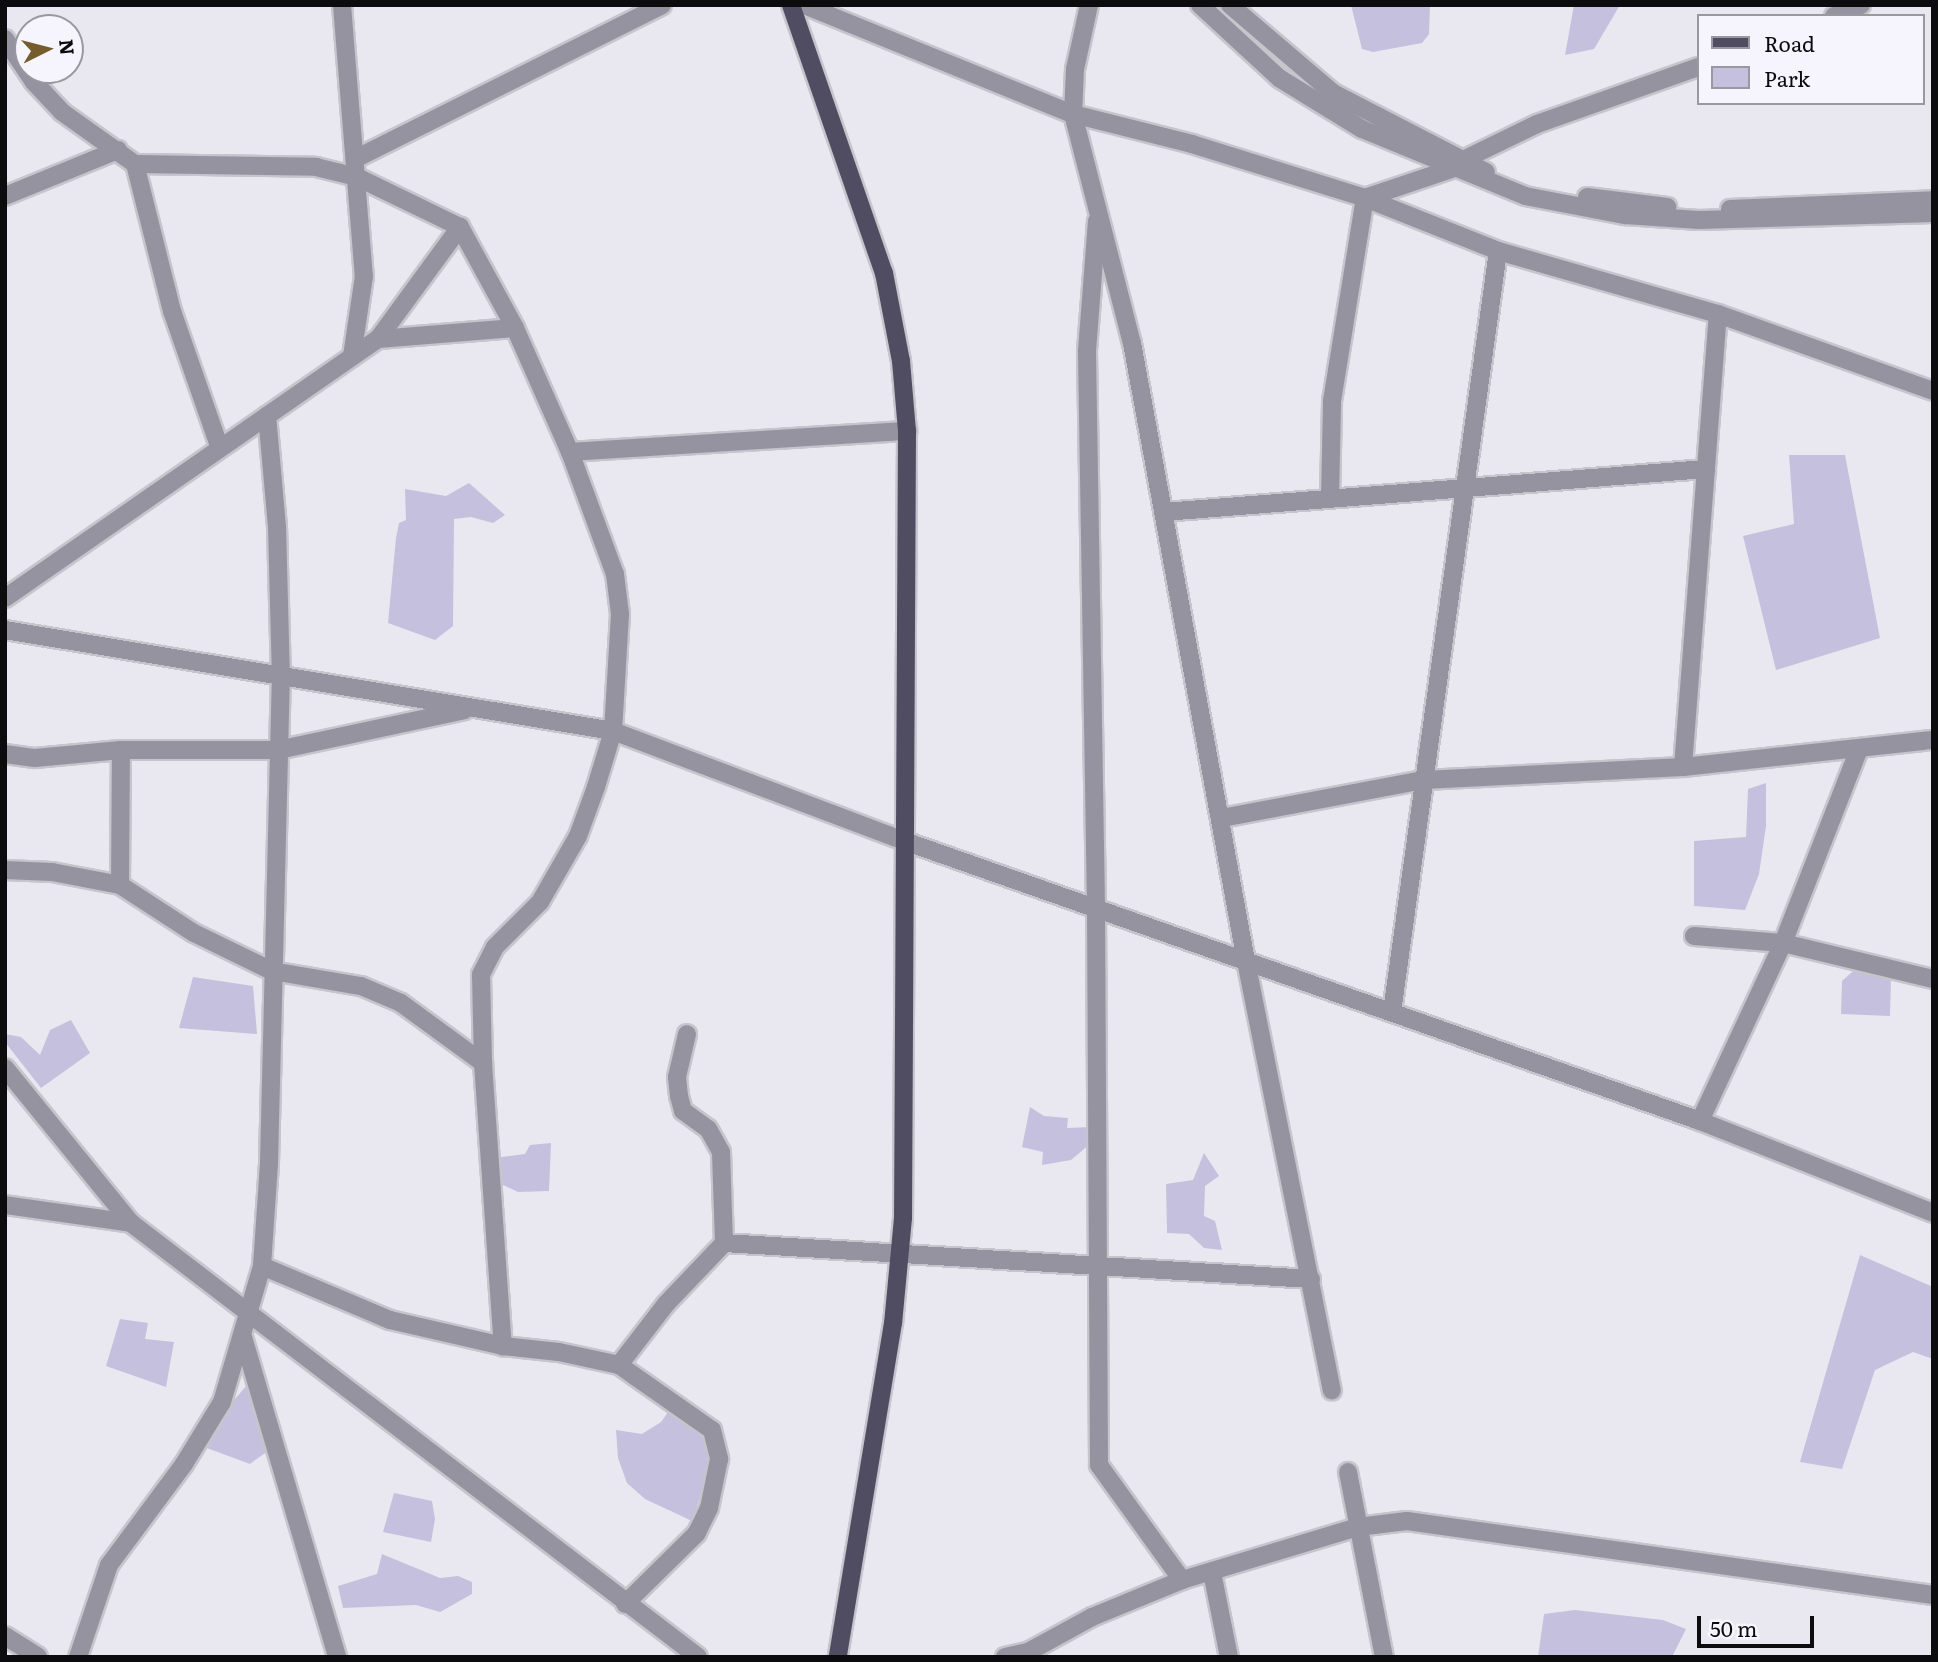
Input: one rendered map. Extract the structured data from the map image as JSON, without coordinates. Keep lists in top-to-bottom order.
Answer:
{
  "legend": ["Road", "Park"],
  "scale_bar": "50 m",
  "north": "right"
}
